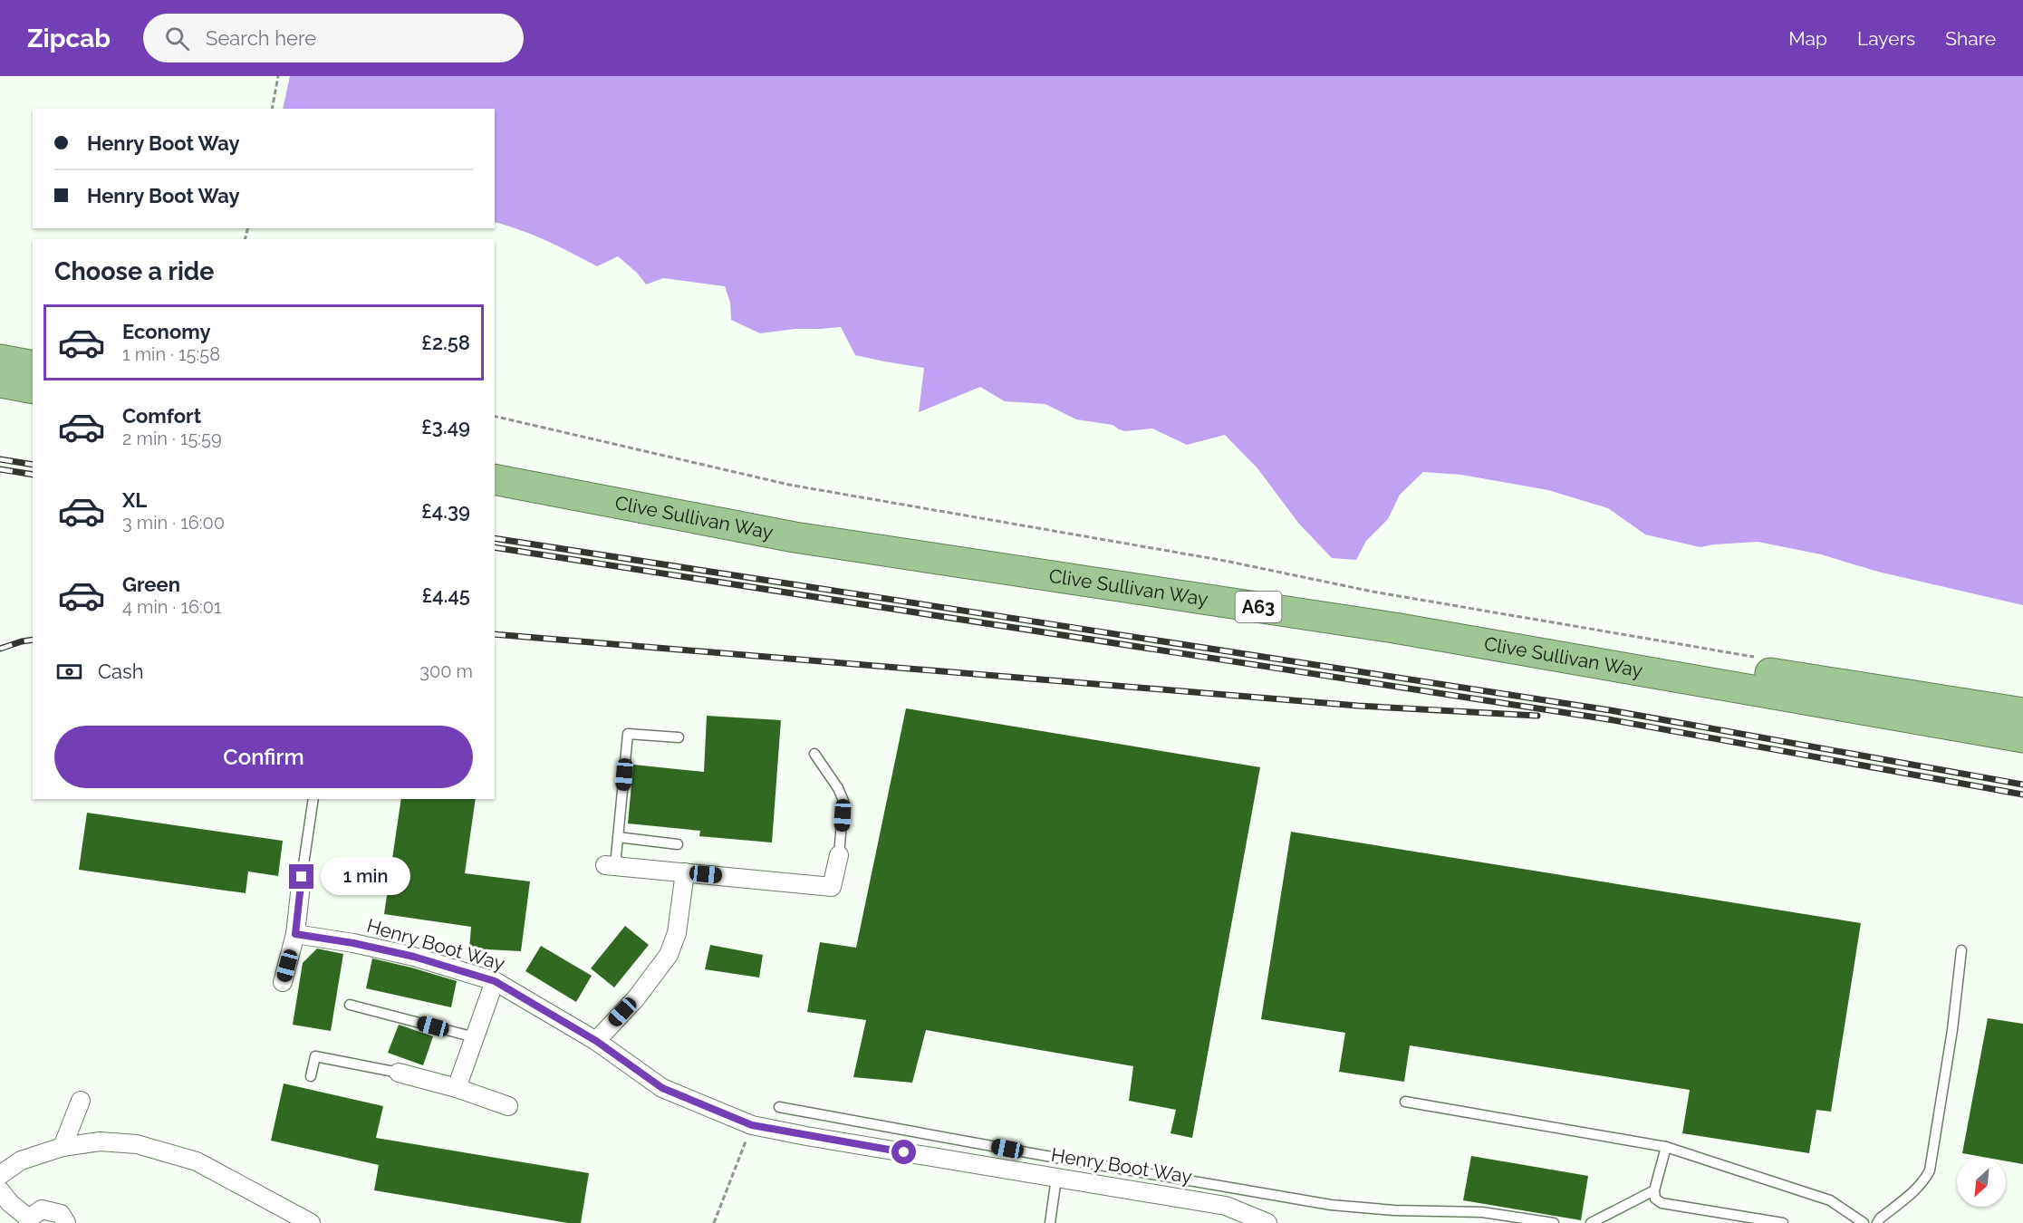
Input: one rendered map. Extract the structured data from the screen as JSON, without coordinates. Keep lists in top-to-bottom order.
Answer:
{
  "streets": {
    "highway": ["Clive Sullivan Way", "A63"],
    "street": ["Henry Boot Way"]
  },
  "north": "bottom left",
  "page": {
    "header": "Zipcab",
    "search": "Search here",
    "nav": ["Map", "Layers", "Share"],
    "banner": ["Henry Boot Way", "Henry Boot Way"],
    "heading": "Choose a ride",
    "list": [
      {
        "name": "Economy",
        "note": "1 min · 15:58",
        "value": "£2.58"
      },
      {
        "name": "Comfort",
        "note": "2 min · 15:59",
        "value": "£3.49"
      },
      {
        "name": "XL",
        "note": "3 min · 16:00",
        "value": "£4.39"
      },
      {
        "name": "Green",
        "note": "4 min · 16:01",
        "value": "£4.45"
      }
    ],
    "pay": ["Cash", "300 m"],
    "buttons": "Confirm",
    "bubble": "1 min"
  }
}
